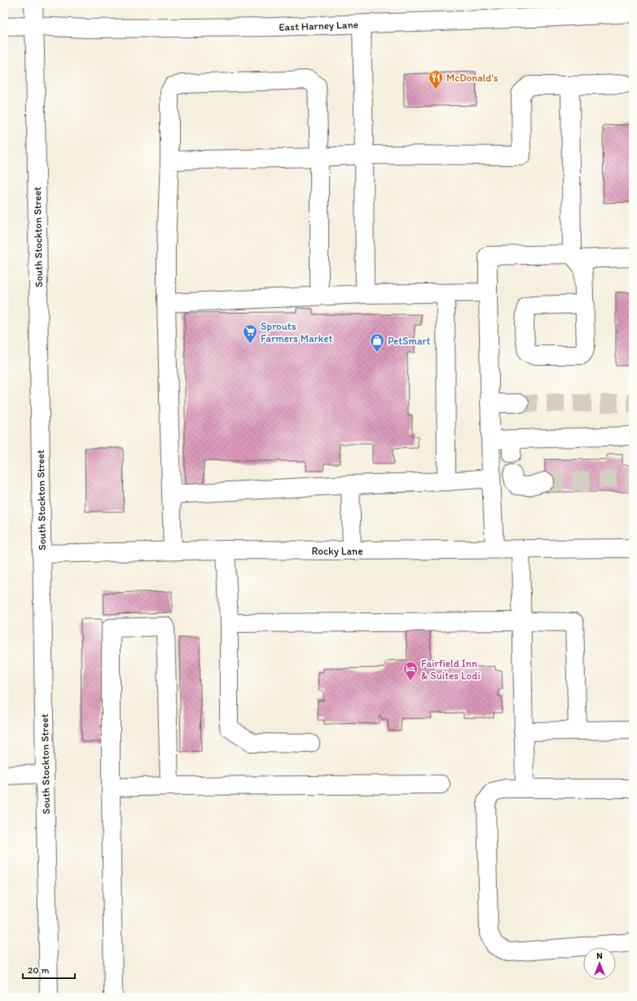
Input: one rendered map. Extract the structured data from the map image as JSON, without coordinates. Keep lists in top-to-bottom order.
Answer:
{
  "streets": {
    "street": ["East Harney Lane", "South Stockton Street", "Rocky Lane"]
  },
  "crossings": [
    ["East Harney Lane", "South Stockton Street"],
    ["South Stockton Street", "Rocky Lane"]
  ],
  "places": {
    "restaurant": ["McDonald's"],
    "supermarket": ["Sprouts Farmers Market"],
    "shop": ["PetSmart"],
    "hotel": ["Fairfield Inn & Suites Lodi"]
  },
  "scale_bar": "20 m",
  "north": "top"
}
